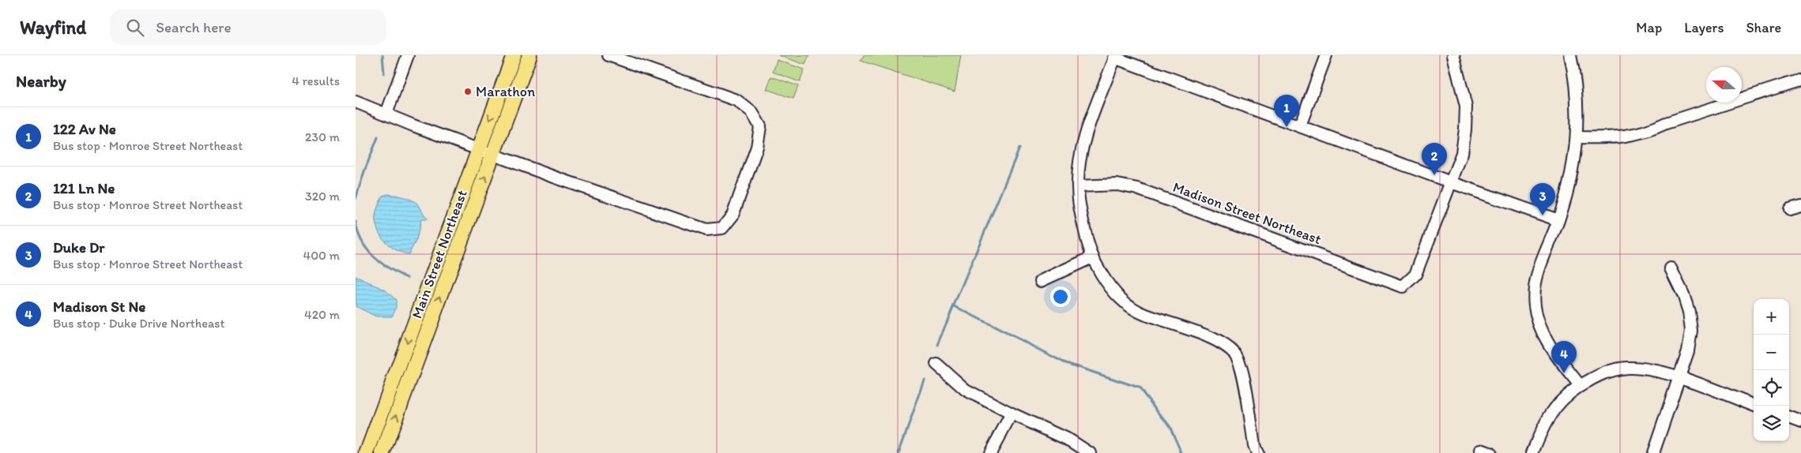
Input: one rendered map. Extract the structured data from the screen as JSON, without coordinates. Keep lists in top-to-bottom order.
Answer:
{
  "streets": {
    "main road": ["Main Street Northeast"],
    "street": ["Madison Street Northeast"]
  },
  "places": ["Marathon"],
  "north": "left",
  "page": {
    "header": "Wayfind",
    "search": "Search here",
    "nav": ["Map", "Layers", "Share"],
    "heading": ["Nearby", "4 results"],
    "pins": [
      "1",
      "2",
      "3",
      "4"
    ],
    "list": [
      {
        "mark": "1",
        "name": "122 Av Ne",
        "note": "Bus stop · Monroe Street Northeast",
        "value": "230 m"
      },
      {
        "mark": "2",
        "name": "121 Ln Ne",
        "note": "Bus stop · Monroe Street Northeast",
        "value": "320 m"
      },
      {
        "mark": "3",
        "name": "Duke Dr",
        "note": "Bus stop · Monroe Street Northeast",
        "value": "400 m"
      },
      {
        "mark": "4",
        "name": "Madison St Ne",
        "note": "Bus stop · Duke Drive Northeast",
        "value": "420 m"
      }
    ],
    "map_buttons": ["+", "−"]
  }
}
